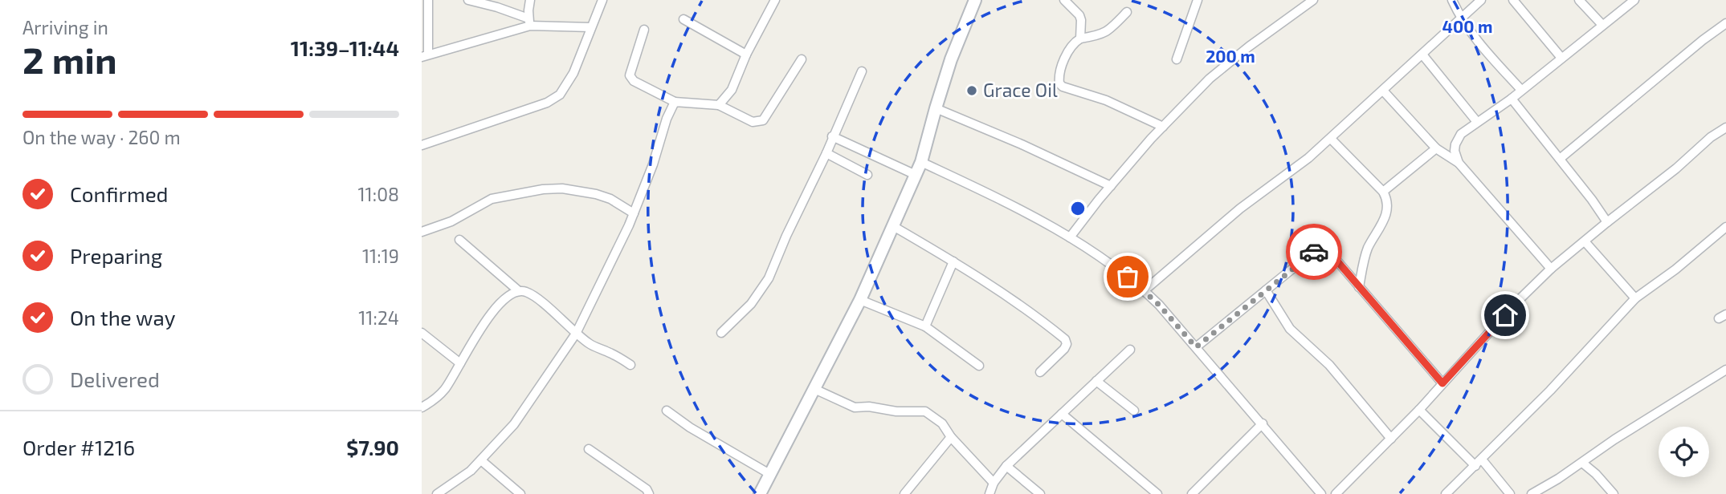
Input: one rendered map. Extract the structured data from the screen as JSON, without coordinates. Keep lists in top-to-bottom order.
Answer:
{
  "places": ["Grace Oil"],
  "page": {
    "heading": ["2 min", "Arriving in", "11:39–11:44"],
    "panel": ["Order #1216", "$7.90"],
    "bar": "On the way · 260 m",
    "list": [
      ["Confirmed", "11:08"],
      ["Preparing", "11:19"],
      ["On the way", "11:24"],
      "Delivered"
    ]
  },
  "rings": ["400 m", "200 m"]
}
